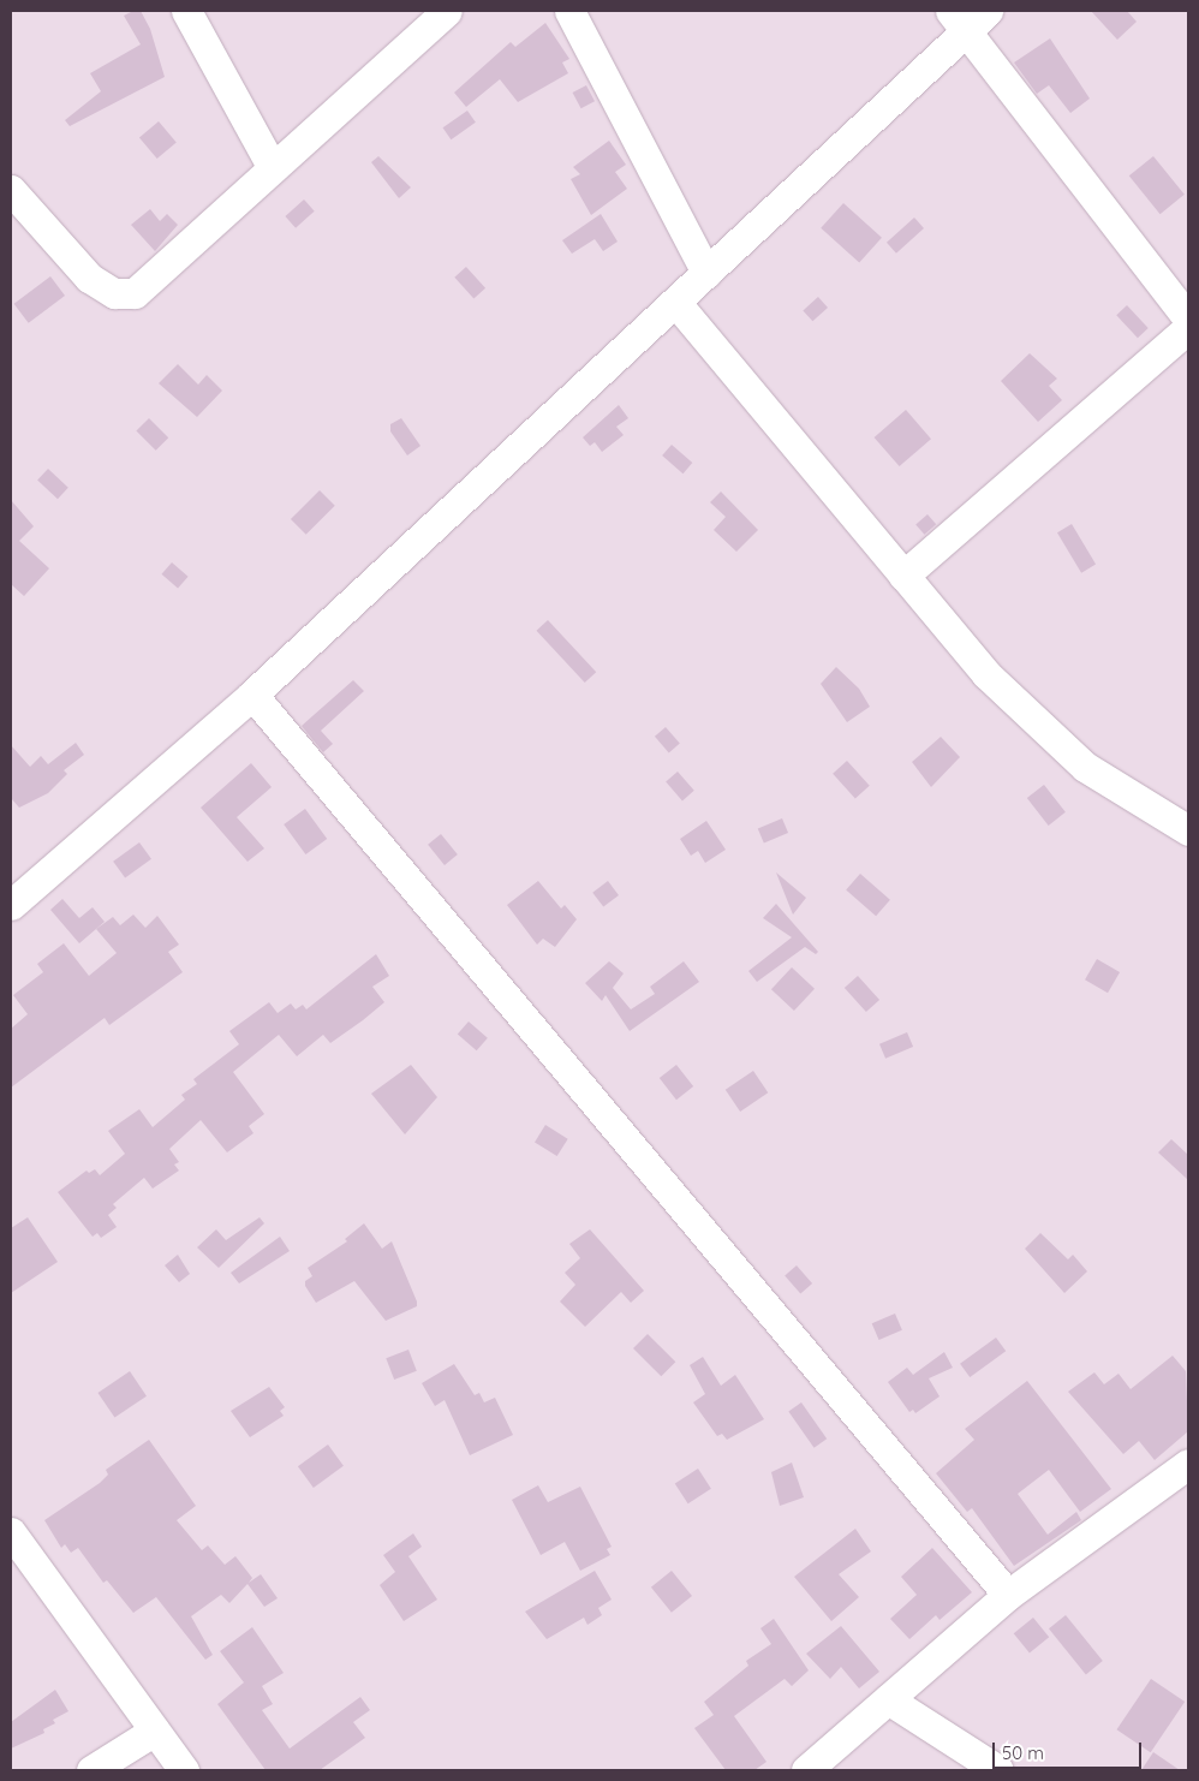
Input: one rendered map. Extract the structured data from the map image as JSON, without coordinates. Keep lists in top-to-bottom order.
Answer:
{
  "scale_bar": "50 m"
}
